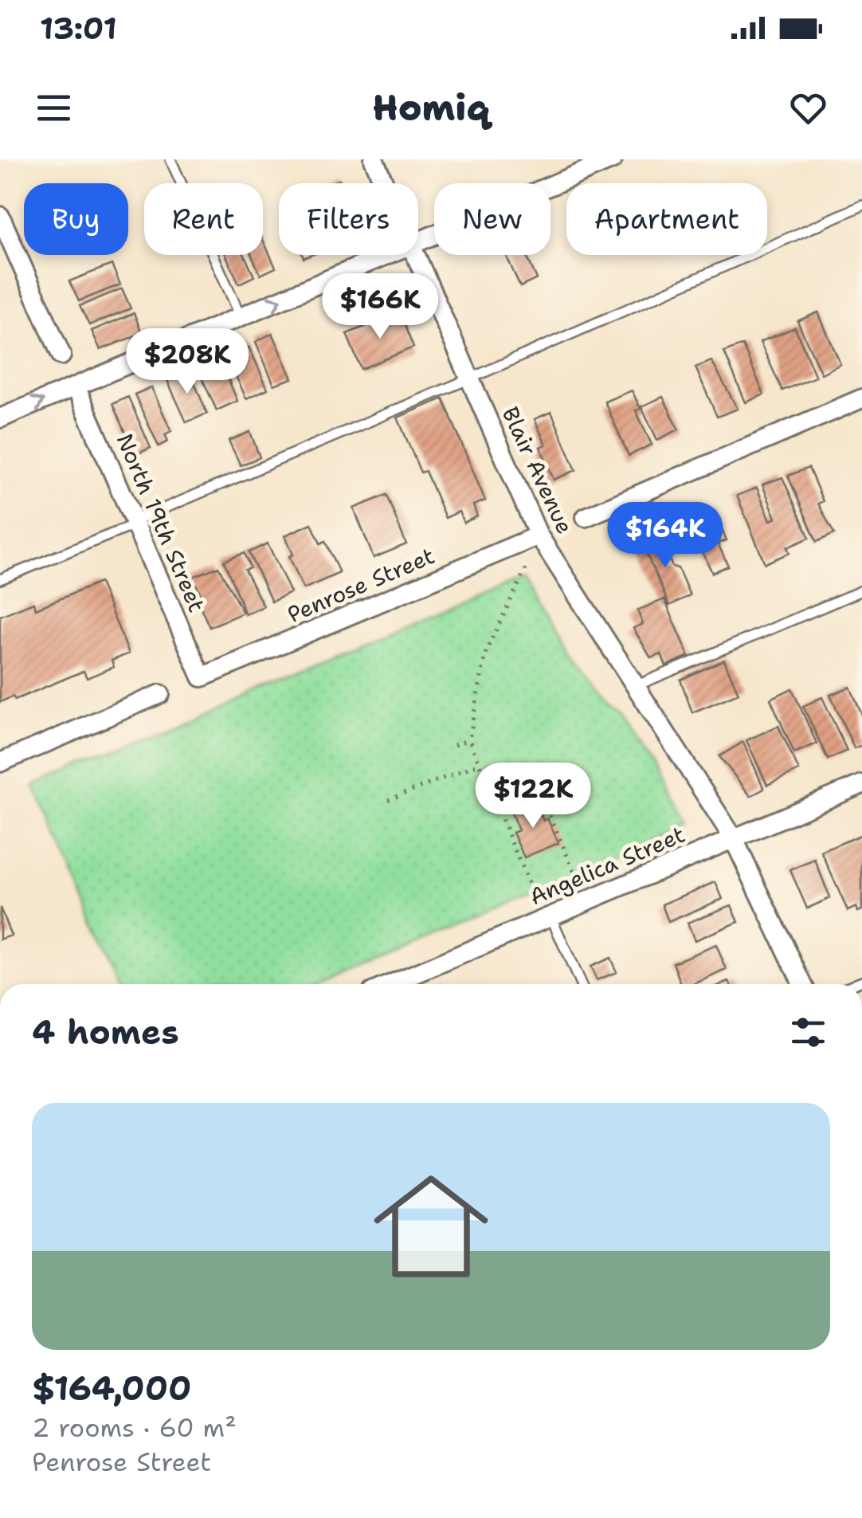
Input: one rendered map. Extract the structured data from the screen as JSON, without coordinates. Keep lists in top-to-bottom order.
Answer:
{
  "streets": {
    "street": [
      "Blair Avenue",
      "North 19th Street",
      "Penrose Street",
      "Angelica Street"
    ]
  },
  "crossings": [
    ["Blair Avenue", "Penrose Street"],
    ["Blair Avenue", "Angelica Street"],
    ["North 19th Street", "Penrose Street"]
  ],
  "page": {
    "status": "13:01",
    "header": "Homiq",
    "chip": [
      "Buy",
      "Rent",
      "Filters",
      "New",
      "Apartment"
    ],
    "price": [
      "$166K",
      "$208K",
      "$164K",
      "$122K"
    ],
    "heading": "4 homes",
    "list": [
      {
        "name": "$164,000",
        "note": "2 rooms · 60 m² · Penrose Street"
      }
    ]
  }
}
